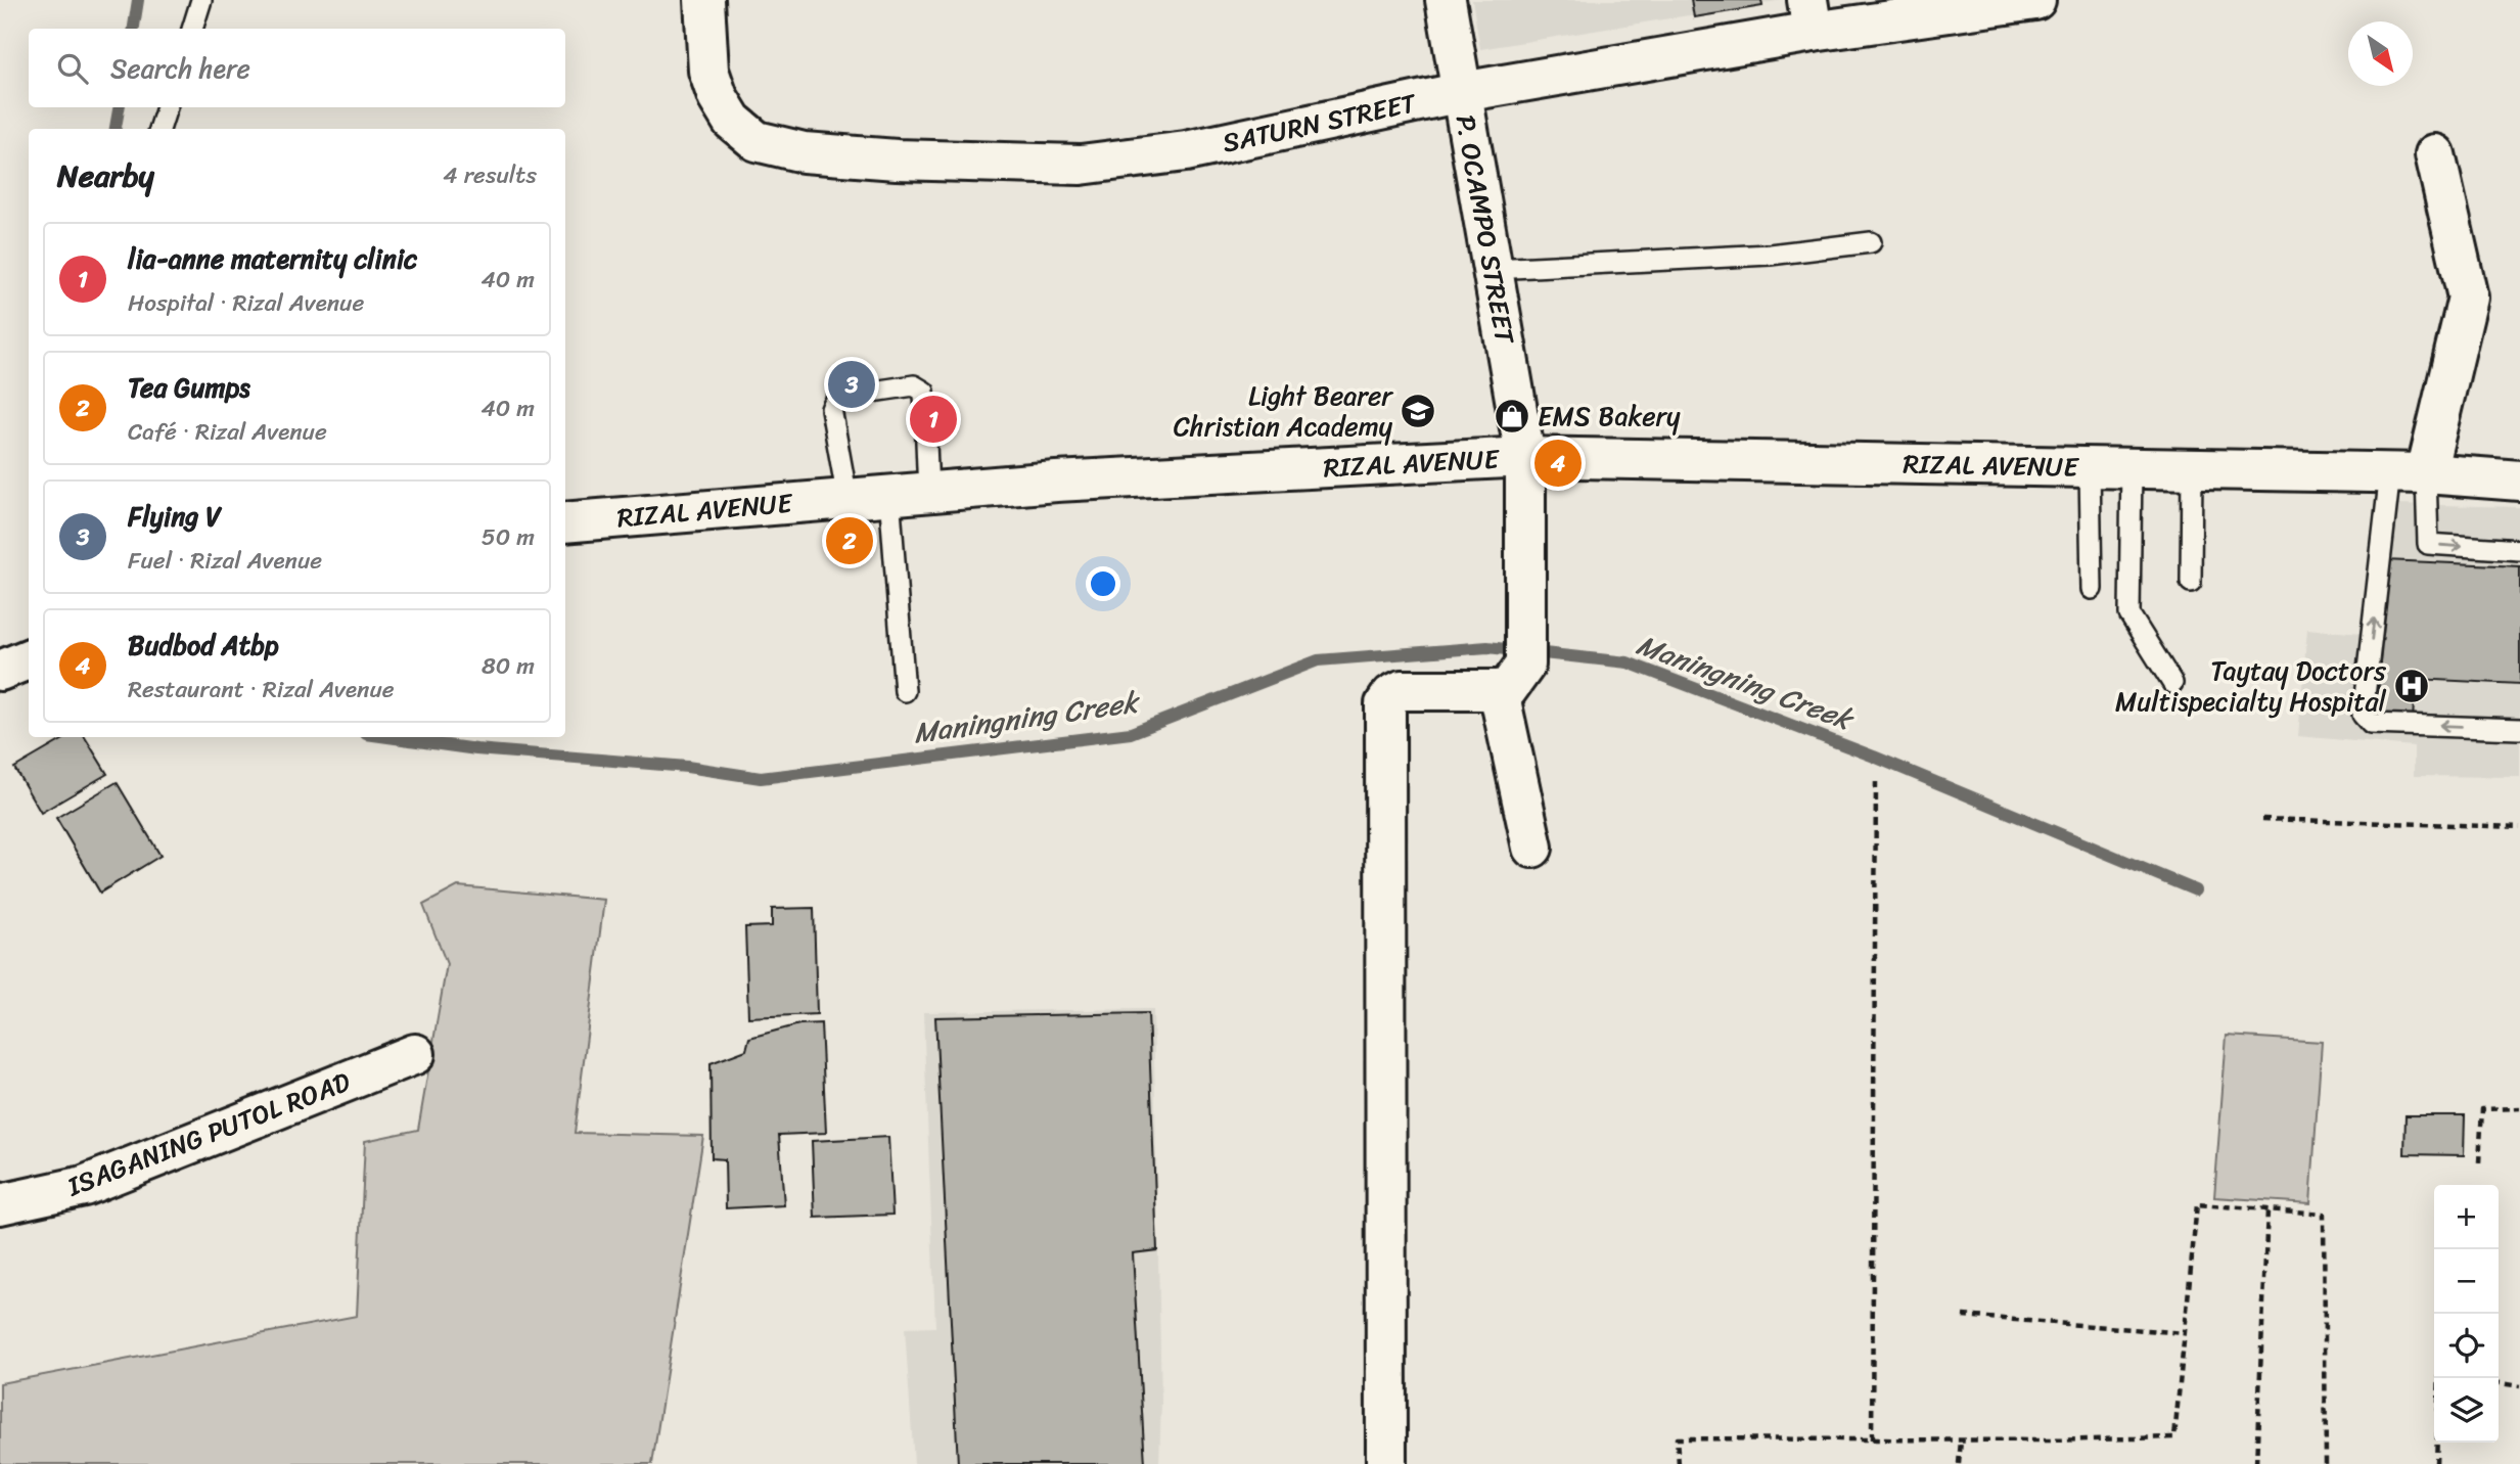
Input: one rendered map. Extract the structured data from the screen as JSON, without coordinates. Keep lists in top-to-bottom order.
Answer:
{
  "streets": {
    "street": [
      "SATURN STREET",
      "P. OCAMPO STREET",
      "RIZAL AVENUE",
      "ISAGANING PUTOL ROAD"
    ]
  },
  "crossings": [
    ["SATURN STREET", "P. OCAMPO STREET"],
    ["P. OCAMPO STREET", "RIZAL AVENUE"]
  ],
  "water": ["Maningning Creek"],
  "places": {
    "school or university": ["Light Bearer Christian Academy"],
    "shop": ["EMS Bakery"],
    "hospital": ["Taytay Doctors Multispecialty Hospital"]
  },
  "north": "bottom right",
  "page": {
    "search": "Search here",
    "heading": ["Nearby", "4 results"],
    "list": [
      {
        "mark": "1",
        "name": "lia-anne maternity clinic",
        "note": "Hospital · Rizal Avenue",
        "value": "40 m"
      },
      {
        "mark": "2",
        "name": "Tea Gumps",
        "note": "Café · Rizal Avenue",
        "value": "40 m"
      },
      {
        "mark": "3",
        "name": "Flying V",
        "note": "Fuel · Rizal Avenue",
        "value": "50 m"
      },
      {
        "mark": "4",
        "name": "Budbod Atbp",
        "note": "Restaurant · Rizal Avenue",
        "value": "80 m"
      }
    ],
    "pins": [
      "3",
      "1",
      "4",
      "2"
    ],
    "map_buttons": ["+", "−"]
  }
}
